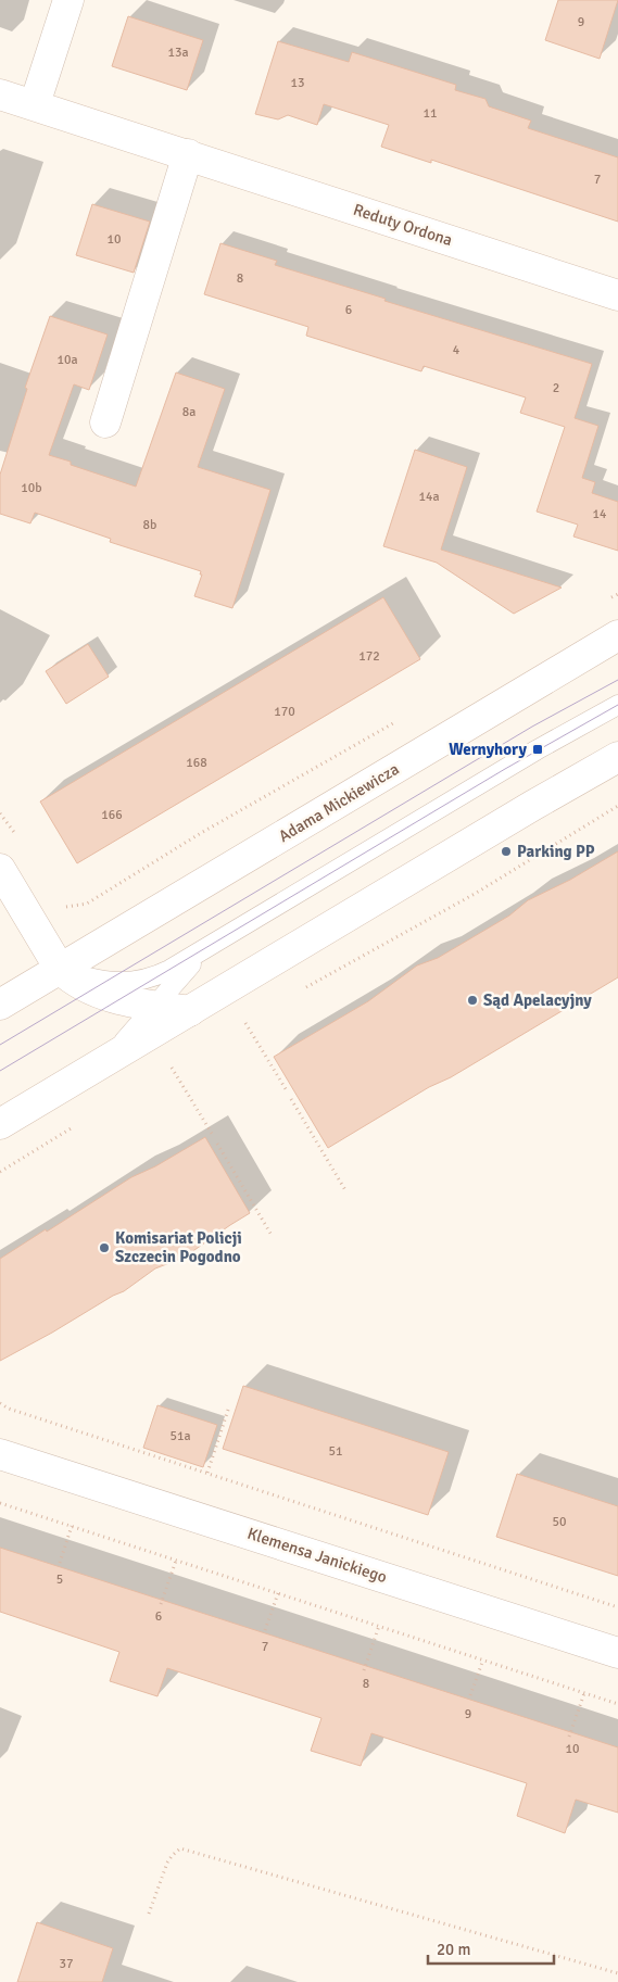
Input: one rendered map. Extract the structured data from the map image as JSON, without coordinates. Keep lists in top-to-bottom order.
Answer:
{
  "streets": {
    "street": ["Reduty Ordona", "Adama Mickiewicza", "Klemensa Janickiego"]
  },
  "places": {
    "transit": ["Wernyhory"],
    "other": ["Parking PP", "Sąd Apelacyjny", "Komisariat Policji Szczecin Pogodno"]
  },
  "house_numbers": [
    "9",
    "13a",
    "13",
    "11",
    "7",
    "10",
    "8",
    "6",
    "4",
    "10a",
    "2",
    "8a",
    "10b",
    "14a",
    "14",
    "8b",
    "172",
    "170",
    "168",
    "166",
    "51a",
    "51",
    "50",
    "5",
    "6",
    "7",
    "8",
    "9",
    "10",
    "37"
  ],
  "scale_bar": "20 m"
}
